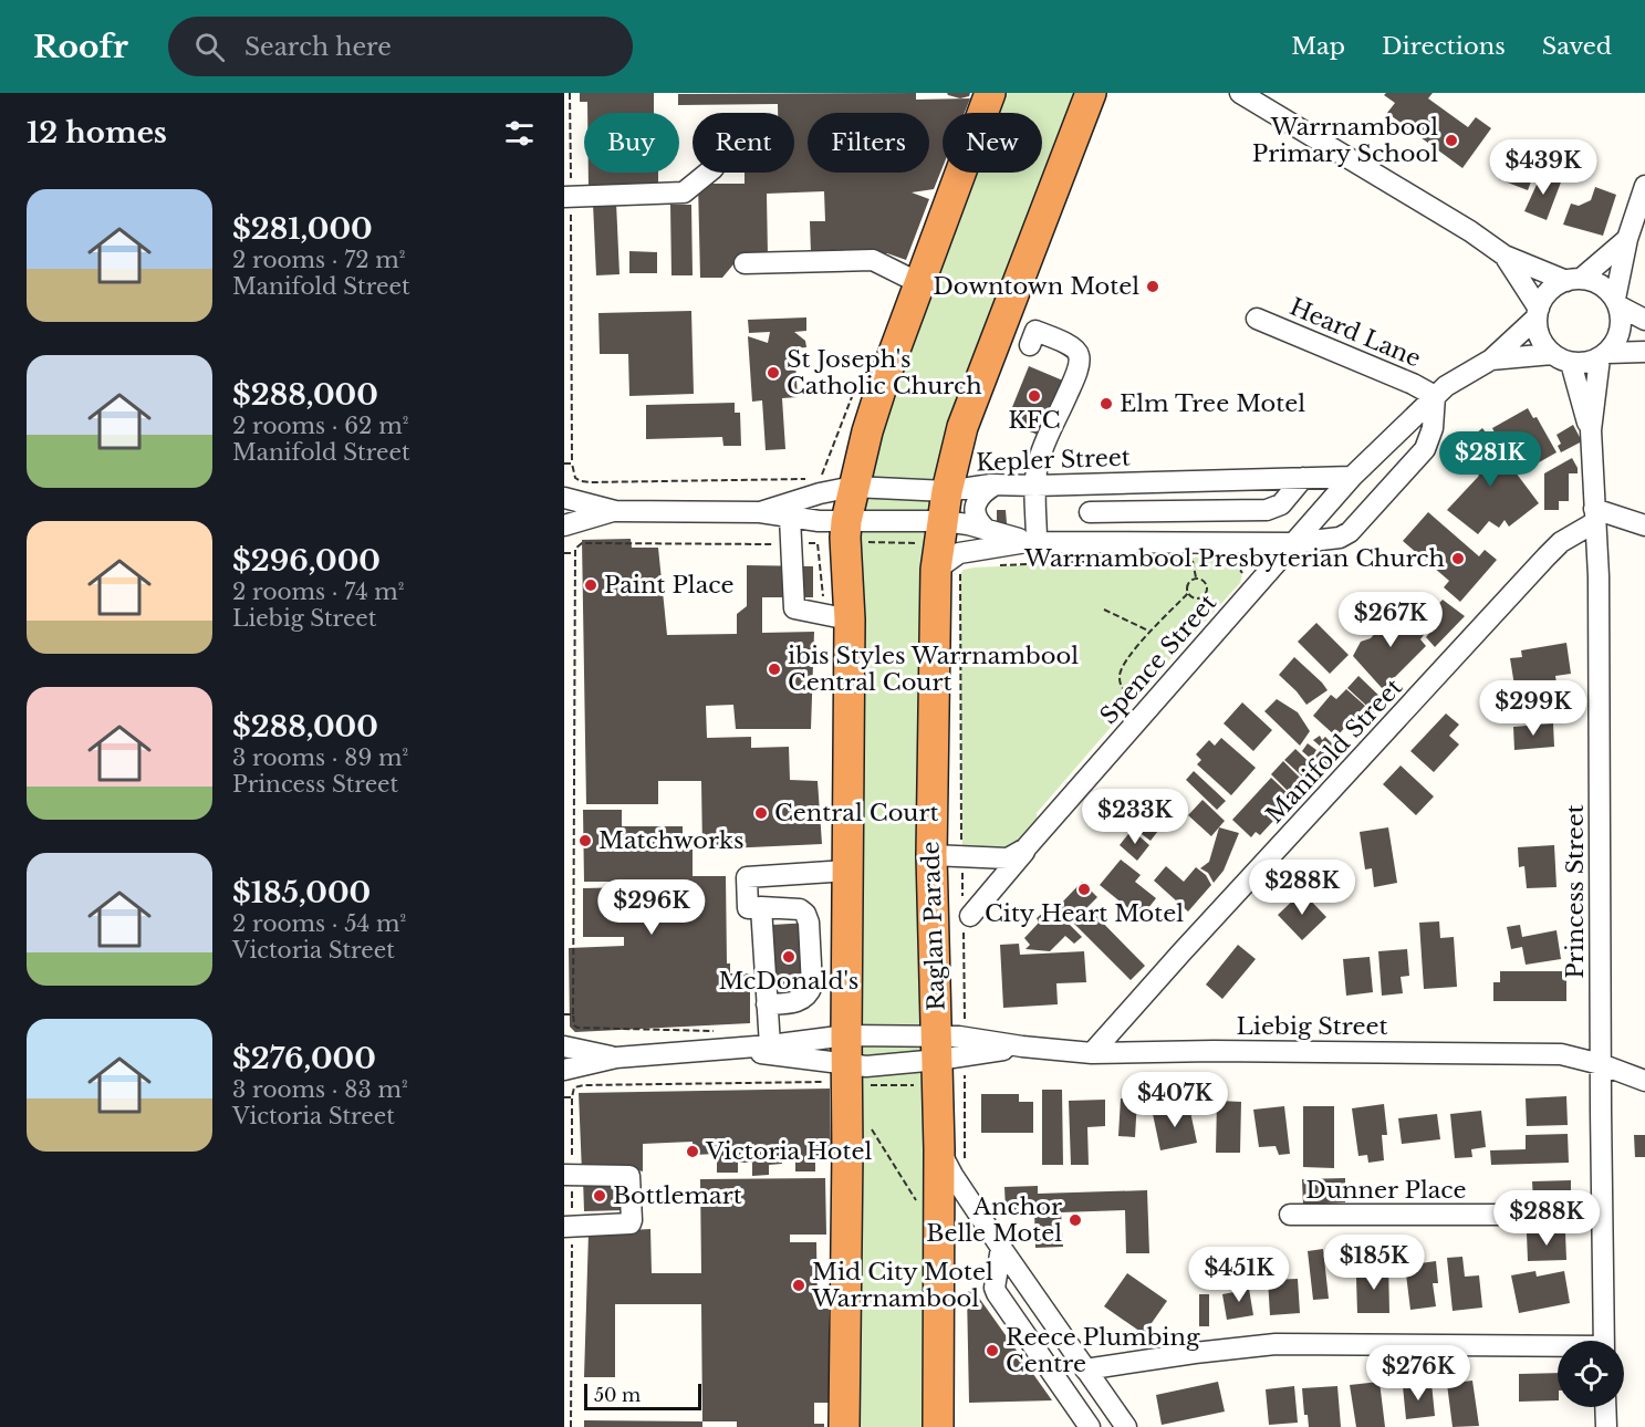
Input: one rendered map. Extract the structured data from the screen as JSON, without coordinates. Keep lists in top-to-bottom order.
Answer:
{
  "streets": {
    "highway": ["Raglan Parade"],
    "street": [
      "Heard Lane",
      "Kepler Street",
      "Spence Street",
      "Manifold Street",
      "Princess Street",
      "Liebig Street",
      "Dunner Place"
    ]
  },
  "crossings": [
    ["Heard Lane", "Kepler Street"],
    ["Heard Lane", "Spence Street"],
    ["Kepler Street", "Spence Street"],
    ["Kepler Street", "Raglan Parade"],
    ["Spence Street", "Princess Street"],
    ["Spence Street", "Raglan Parade"],
    ["Manifold Street", "Princess Street"],
    ["Manifold Street", "Liebig Street"],
    ["Princess Street", "Liebig Street"],
    ["Princess Street", "Dunner Place"],
    ["Raglan Parade", "Liebig Street"]
  ],
  "places": [
    "Warrnambool Primary School",
    "Downtown Motel",
    "St Joseph's Catholic Church",
    "KFC",
    "Elm Tree Motel",
    "Warrnambool Presbyterian Church",
    "Paint Place",
    "ibis Styles Warrnambool Central Court",
    "Central Court",
    "Matchworks",
    "City Heart Motel",
    "McDonald's",
    "Victoria Hotel",
    "Bottlemart",
    "Anchor Belle Motel",
    "Mid City Motel Warrnambool",
    "Reece Plumbing Centre"
  ],
  "scale_bar": "50 m",
  "page": {
    "header": "Roofr",
    "search": "Search here",
    "nav": ["Map", "Directions", "Saved"],
    "heading": "12 homes",
    "chip": [
      "Buy",
      "Rent",
      "Filters",
      "New"
    ],
    "price": [
      "$439K",
      "$281K",
      "$267K",
      "$299K",
      "$233K",
      "$288K",
      "$296K",
      "$407K",
      "$288K",
      "$185K",
      "$451K",
      "$276K"
    ],
    "list": [
      {
        "name": "$281,000",
        "note": "2 rooms · 72 m² · Manifold Street"
      },
      {
        "name": "$288,000",
        "note": "2 rooms · 62 m² · Manifold Street"
      },
      {
        "name": "$296,000",
        "note": "2 rooms · 74 m² · Liebig Street"
      },
      {
        "name": "$288,000",
        "note": "3 rooms · 89 m² · Princess Street"
      },
      {
        "name": "$185,000",
        "note": "2 rooms · 54 m² · Victoria Street"
      },
      {
        "name": "$276,000",
        "note": "3 rooms · 83 m² · Victoria Street"
      }
    ],
    "scale": "50 m"
  }
}
